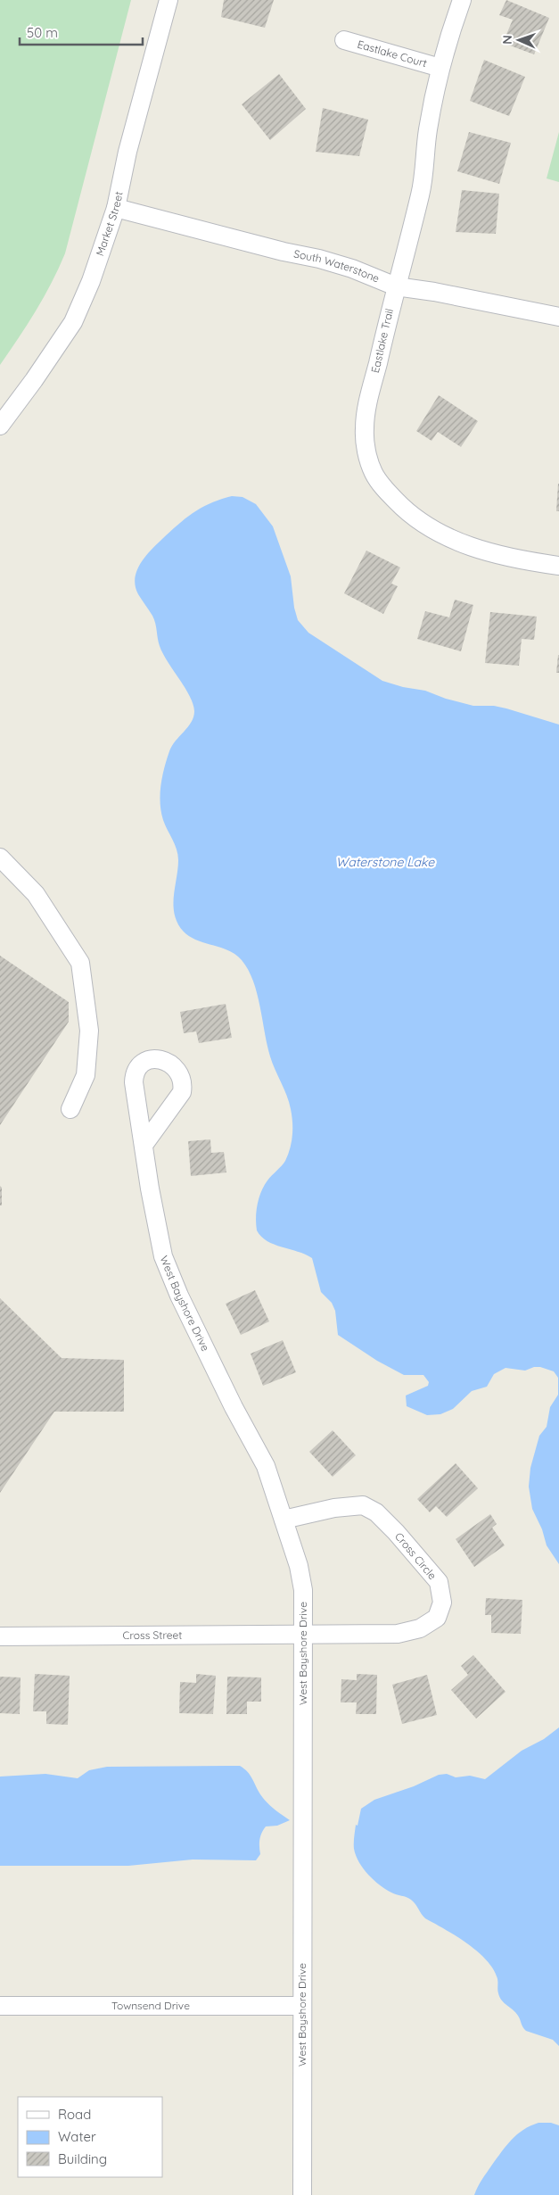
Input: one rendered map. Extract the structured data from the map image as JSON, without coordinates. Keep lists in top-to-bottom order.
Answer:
{
  "streets": {
    "street": [
      "Eastlake Court",
      "Market Street",
      "South Waterstone",
      "Eastlake Trail",
      "West Bayshore Drive",
      "Cross Circle",
      "Cross Street",
      "Townsend Drive"
    ]
  },
  "crossings": [
    ["Eastlake Court", "Eastlake Trail"],
    ["Market Street", "South Waterstone"],
    ["South Waterstone", "Eastlake Trail"],
    ["West Bayshore Drive", "Cross Circle"],
    ["West Bayshore Drive", "Cross Street"],
    ["West Bayshore Drive", "Townsend Drive"],
    ["Cross Circle", "Cross Street"]
  ],
  "water": ["Waterstone Lake"],
  "legend": ["Road", "Water", "Building"],
  "scale_bar": "50 m",
  "north": "left"
}
